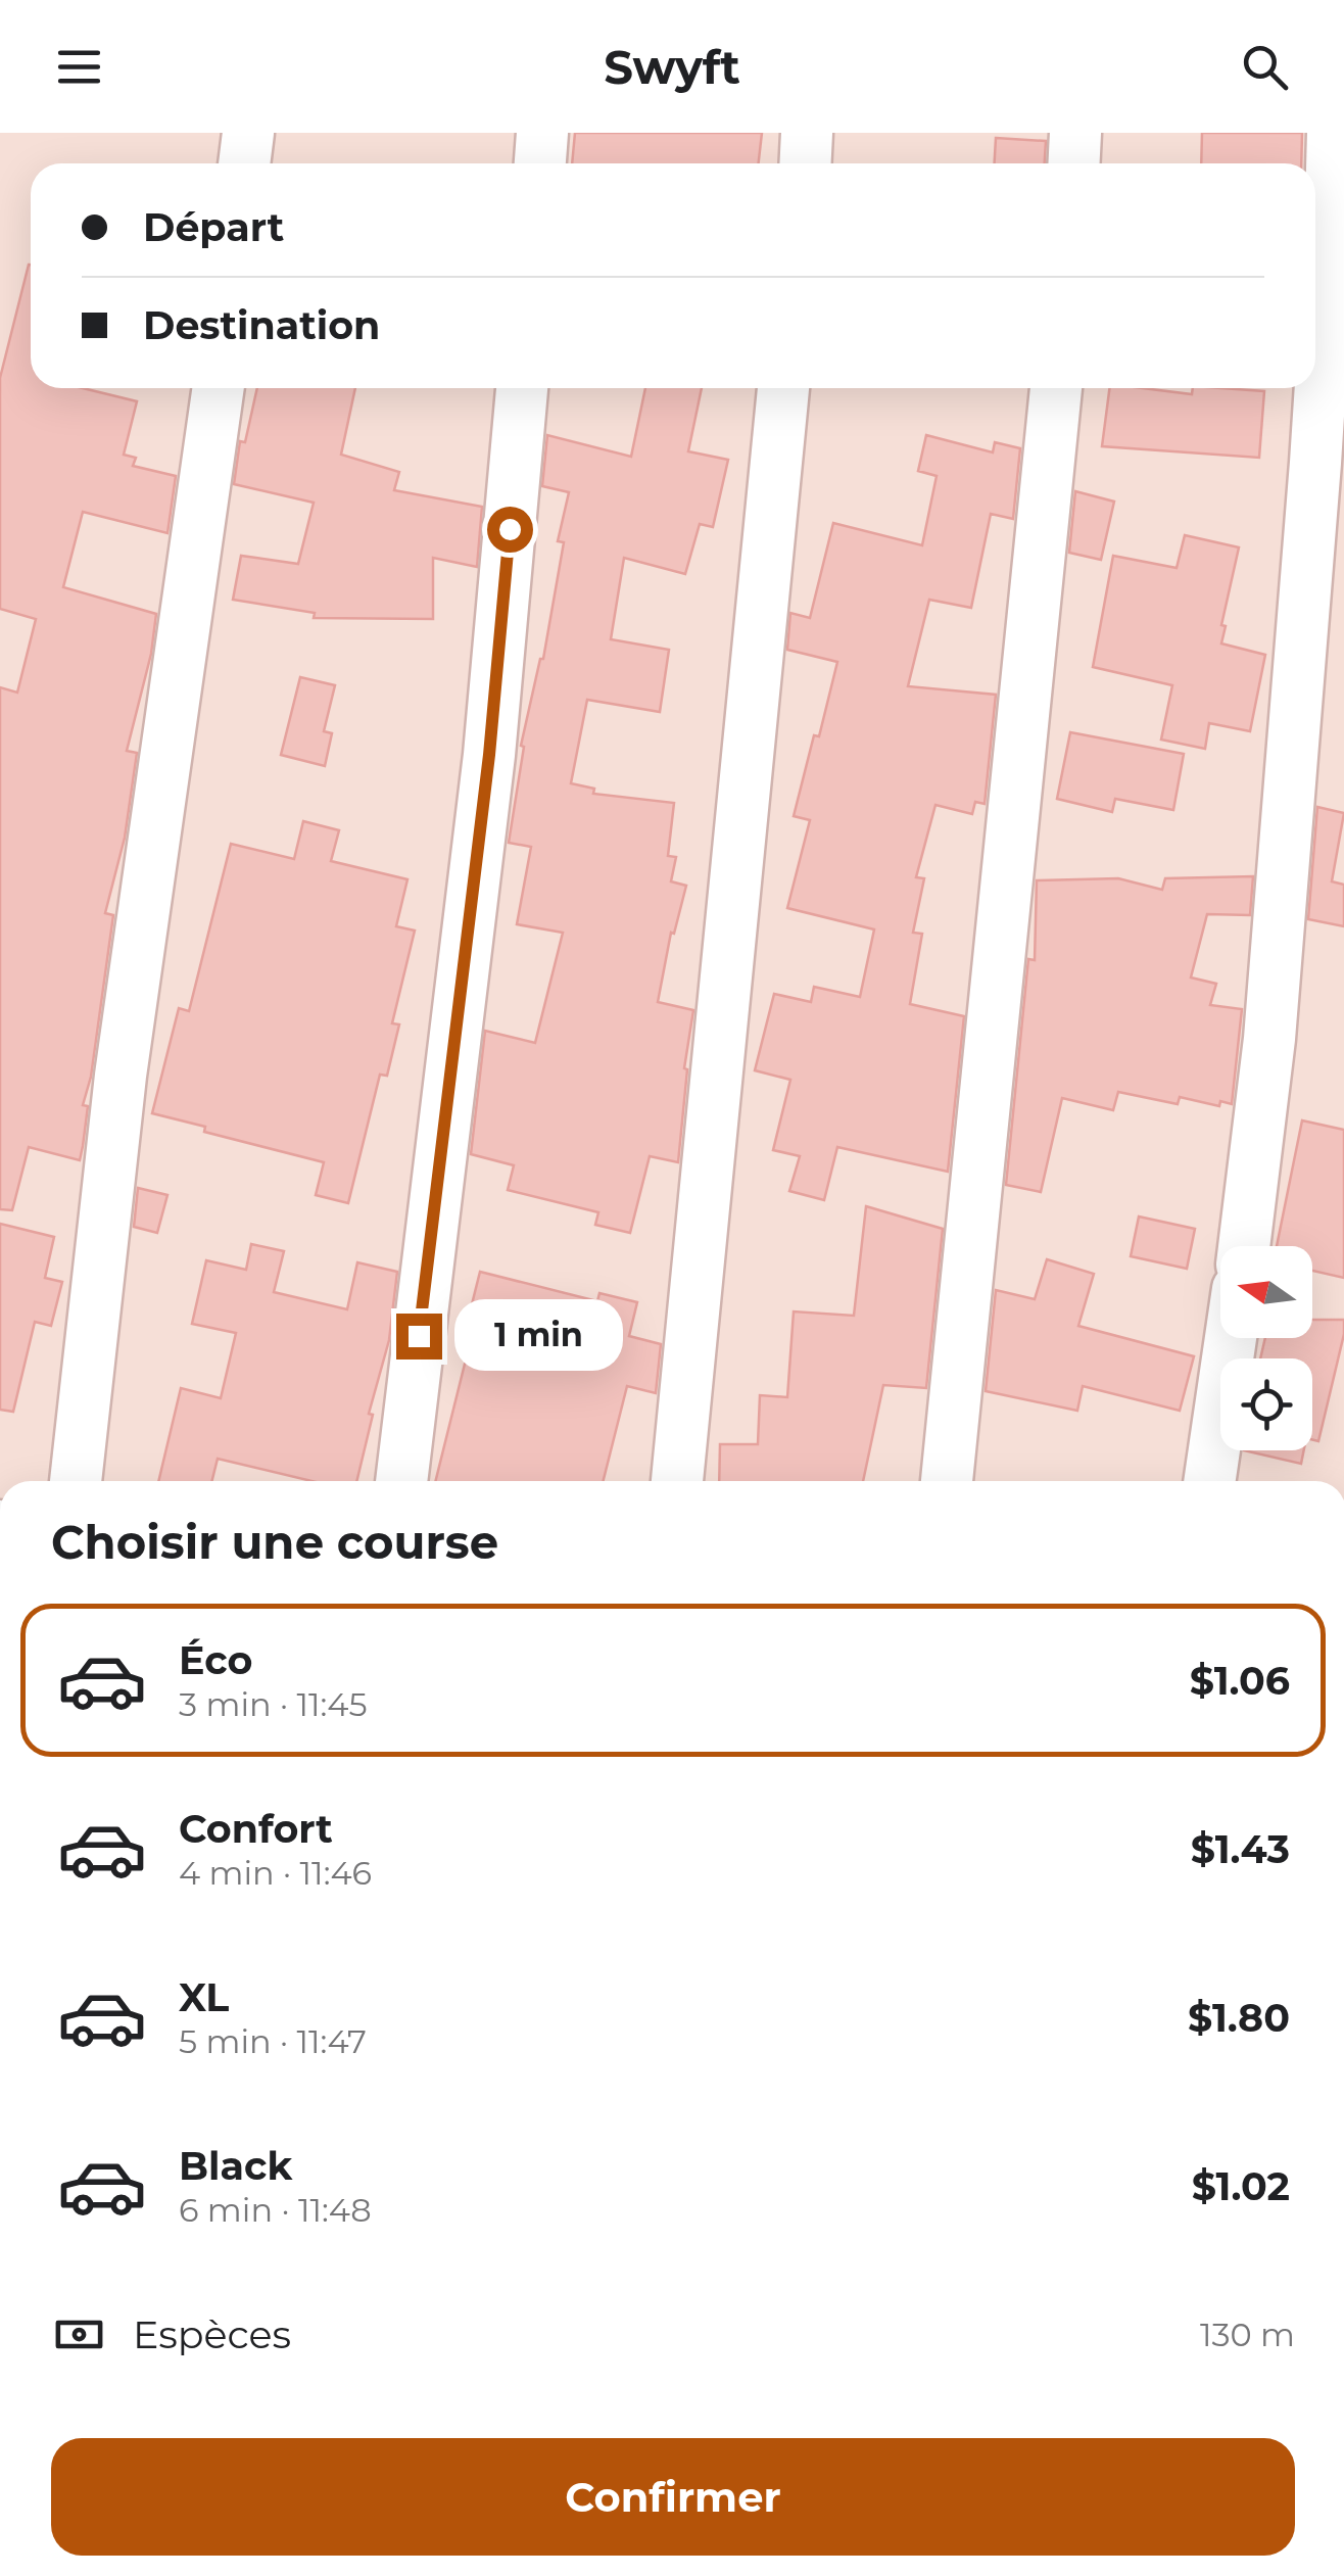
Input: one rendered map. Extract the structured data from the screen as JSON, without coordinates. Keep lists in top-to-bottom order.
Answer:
{
  "north": "left",
  "page": {
    "header": "Swyft",
    "banner": ["Départ", "Destination"],
    "bubble": "1 min",
    "heading": "Choisir une course",
    "list": [
      {
        "name": "Éco",
        "note": "3 min · 11:45",
        "value": "$1.06"
      },
      {
        "name": "Confort",
        "note": "4 min · 11:46",
        "value": "$1.43"
      },
      {
        "name": "XL",
        "note": "5 min · 11:47",
        "value": "$1.80"
      },
      {
        "name": "Black",
        "note": "6 min · 11:48",
        "value": "$1.02"
      }
    ],
    "pay": ["Espèces", "130 m"],
    "buttons": "Confirmer"
  }
}
